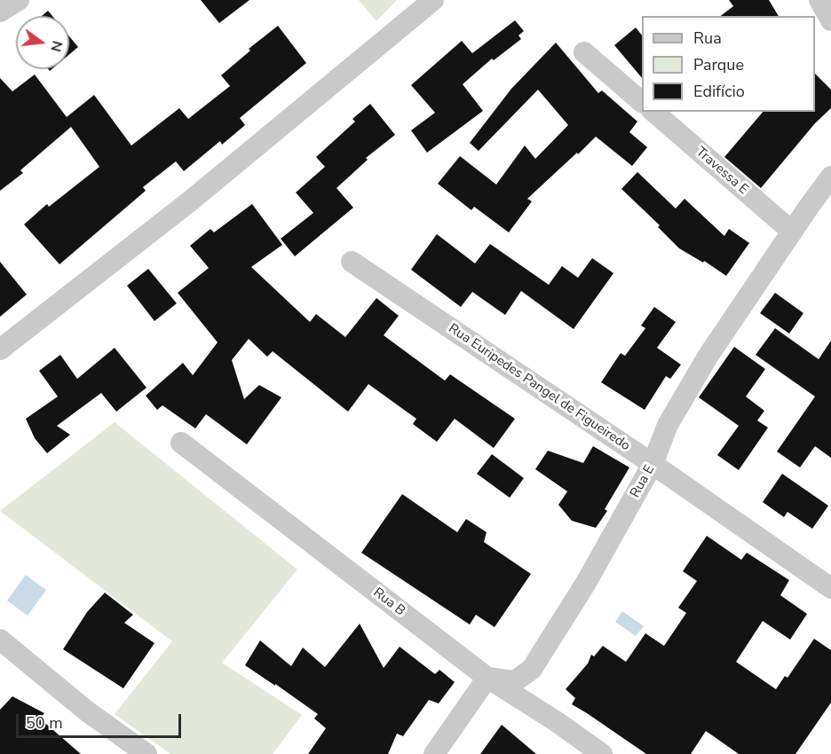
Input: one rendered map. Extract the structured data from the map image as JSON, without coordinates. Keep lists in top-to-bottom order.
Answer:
{
  "streets": {
    "street": [
      "Travessa E",
      "Rua Euripedes Pangel de Figueiredo",
      "Rua E",
      "Rua B"
    ]
  },
  "crossings": [
    ["Travessa E", "Rua E"],
    ["Rua Euripedes Pangel de Figueiredo", "Rua E"],
    ["Rua E", "Rua B"]
  ],
  "legend": ["Rua", "Parque", "Edifício"],
  "scale_bar": "50 m",
  "north": "right"
}
